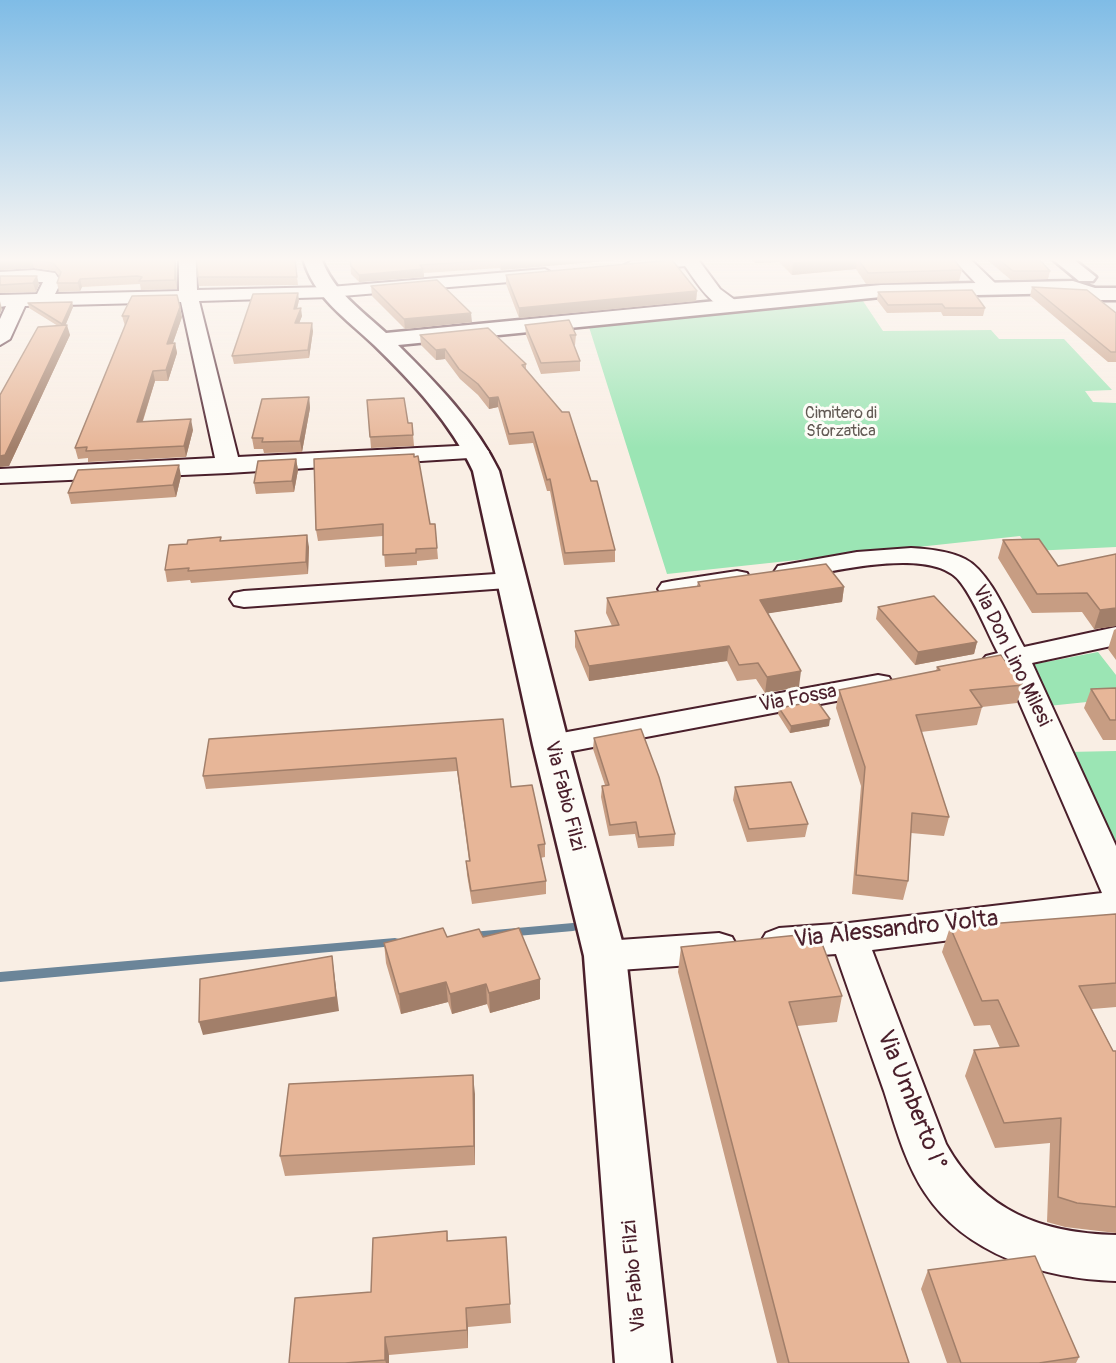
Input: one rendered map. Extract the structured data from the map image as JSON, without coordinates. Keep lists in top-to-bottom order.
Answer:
{
  "streets": {
    "street": [
      "Via Don Lino Milesi",
      "Via Fossa",
      "Via Fabio Filzi",
      "Via Alessandro Volta",
      "Via Umberto I°"
    ]
  },
  "crossings": [
    ["Via Fossa", "Via Fabio Filzi"],
    ["Via Fabio Filzi", "Via Alessandro Volta"],
    ["Via Alessandro Volta", "Via Umberto I°"]
  ],
  "parks": ["Cimitero di Sforzatica"]
}
